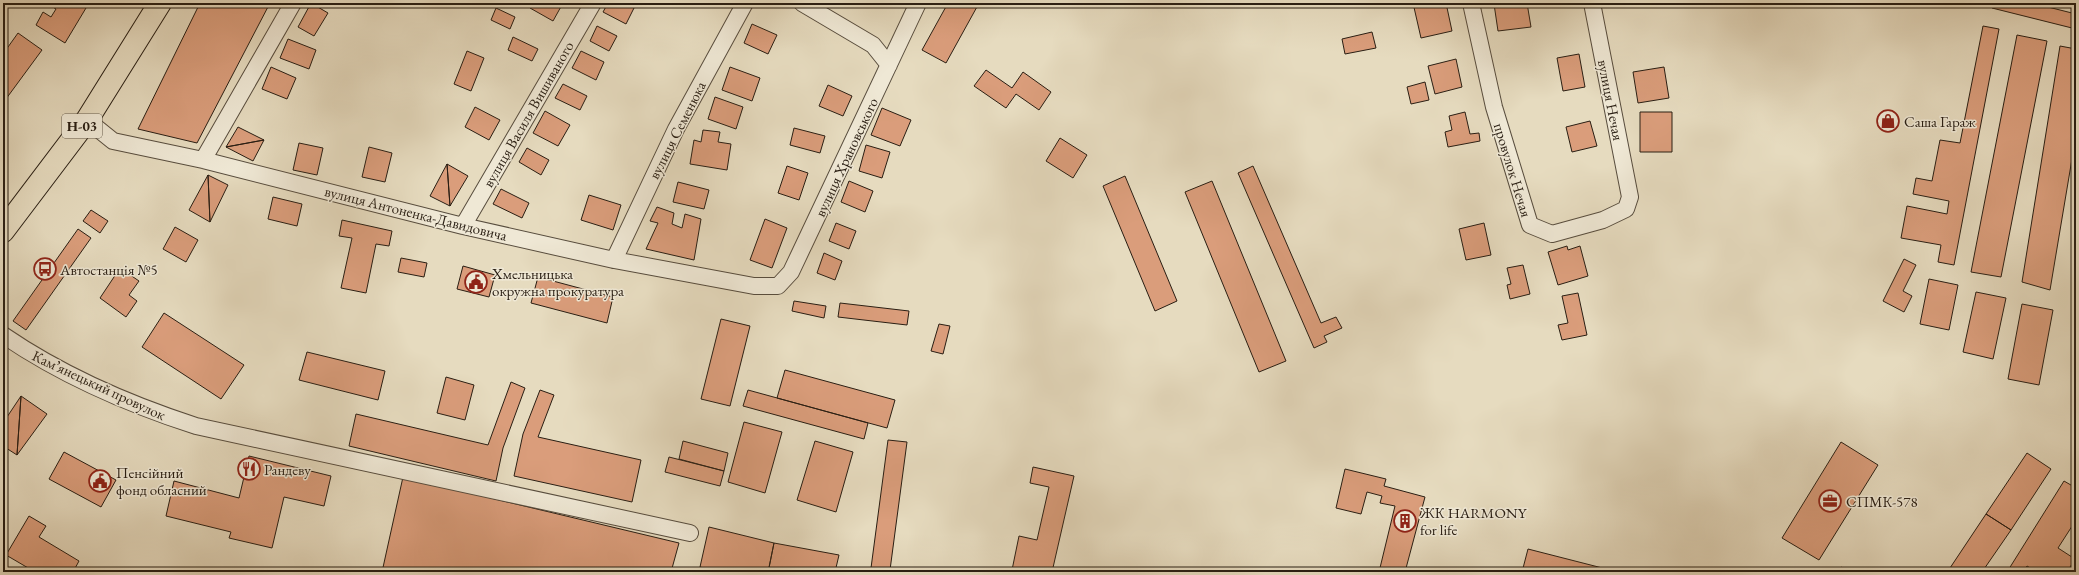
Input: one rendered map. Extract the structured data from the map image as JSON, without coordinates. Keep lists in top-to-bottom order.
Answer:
{
  "streets": {
    "main road": ["Н-03"],
    "street": [
      "вулиця Нечая",
      "вулиця Василя Вишиваного",
      "вулиця Семенюка",
      "вулиця Храновського",
      "провулок Нечая",
      "вулиця Антоненка-Давидовича",
      "Камʼянецький провулок"
    ]
  },
  "crossings": [
    ["вулиця Нечая", "провулок Нечая"],
    ["вулиця Василя Вишиваного", "вулиця Антоненка-Давидовича"],
    ["Н-03", "вулиця Антоненка-Давидовича"],
    ["вулиця Семенюка", "вулиця Антоненка-Давидовича"],
    ["вулиця Храновського", "вулиця Антоненка-Давидовича"]
  ],
  "places": {
    "shop": ["Саша Гараж"],
    "bus stop": ["Автостанція №5"],
    "public building": ["Хмельницька окружна прокуратура", "Пенсійний фонд обласний"],
    "restaurant": ["Рандеву"],
    "office": ["СПМК-578"],
    "building": ["ЖК HARMONY for life"]
  }
}
